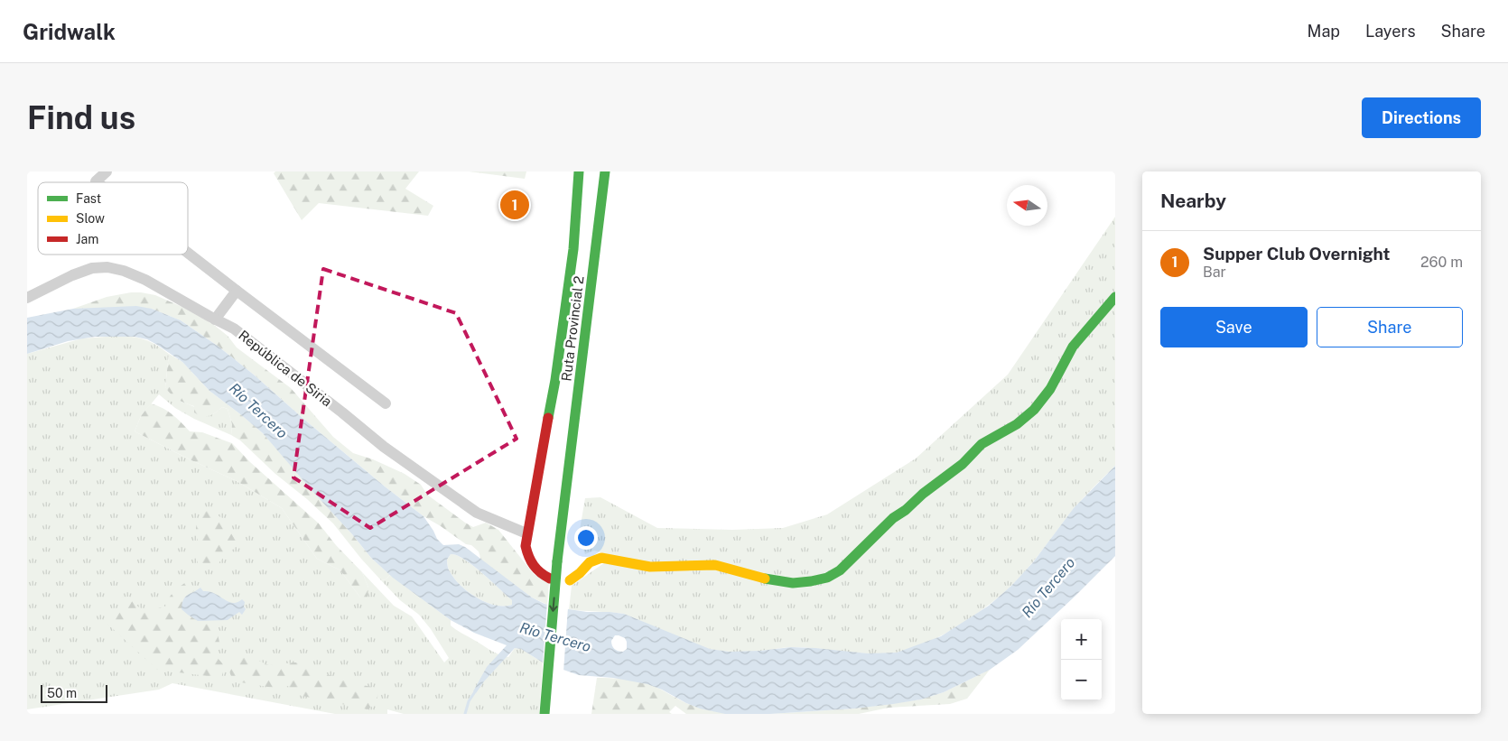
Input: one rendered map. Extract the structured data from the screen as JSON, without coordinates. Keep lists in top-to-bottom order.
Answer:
{
  "streets": {
    "street": ["Ruta Provincial 2", "República de Siria"]
  },
  "water": ["Río Tercero"],
  "legend": ["Fast", "Slow", "Jam"],
  "scale_bar": "50 m",
  "north": "left",
  "page": {
    "header": "Gridwalk",
    "nav": ["Map", "Layers", "Share"],
    "buttons": [
      "Directions",
      ["Save", "Share"]
    ],
    "title": "Find us",
    "heading": "Nearby",
    "pins": "1",
    "list": [
      {
        "mark": "1",
        "name": "Supper Club Overnight",
        "note": "Bar",
        "value": "260 m"
      }
    ],
    "map_buttons": ["+", "−"],
    "scale": "50 m"
  }
}
